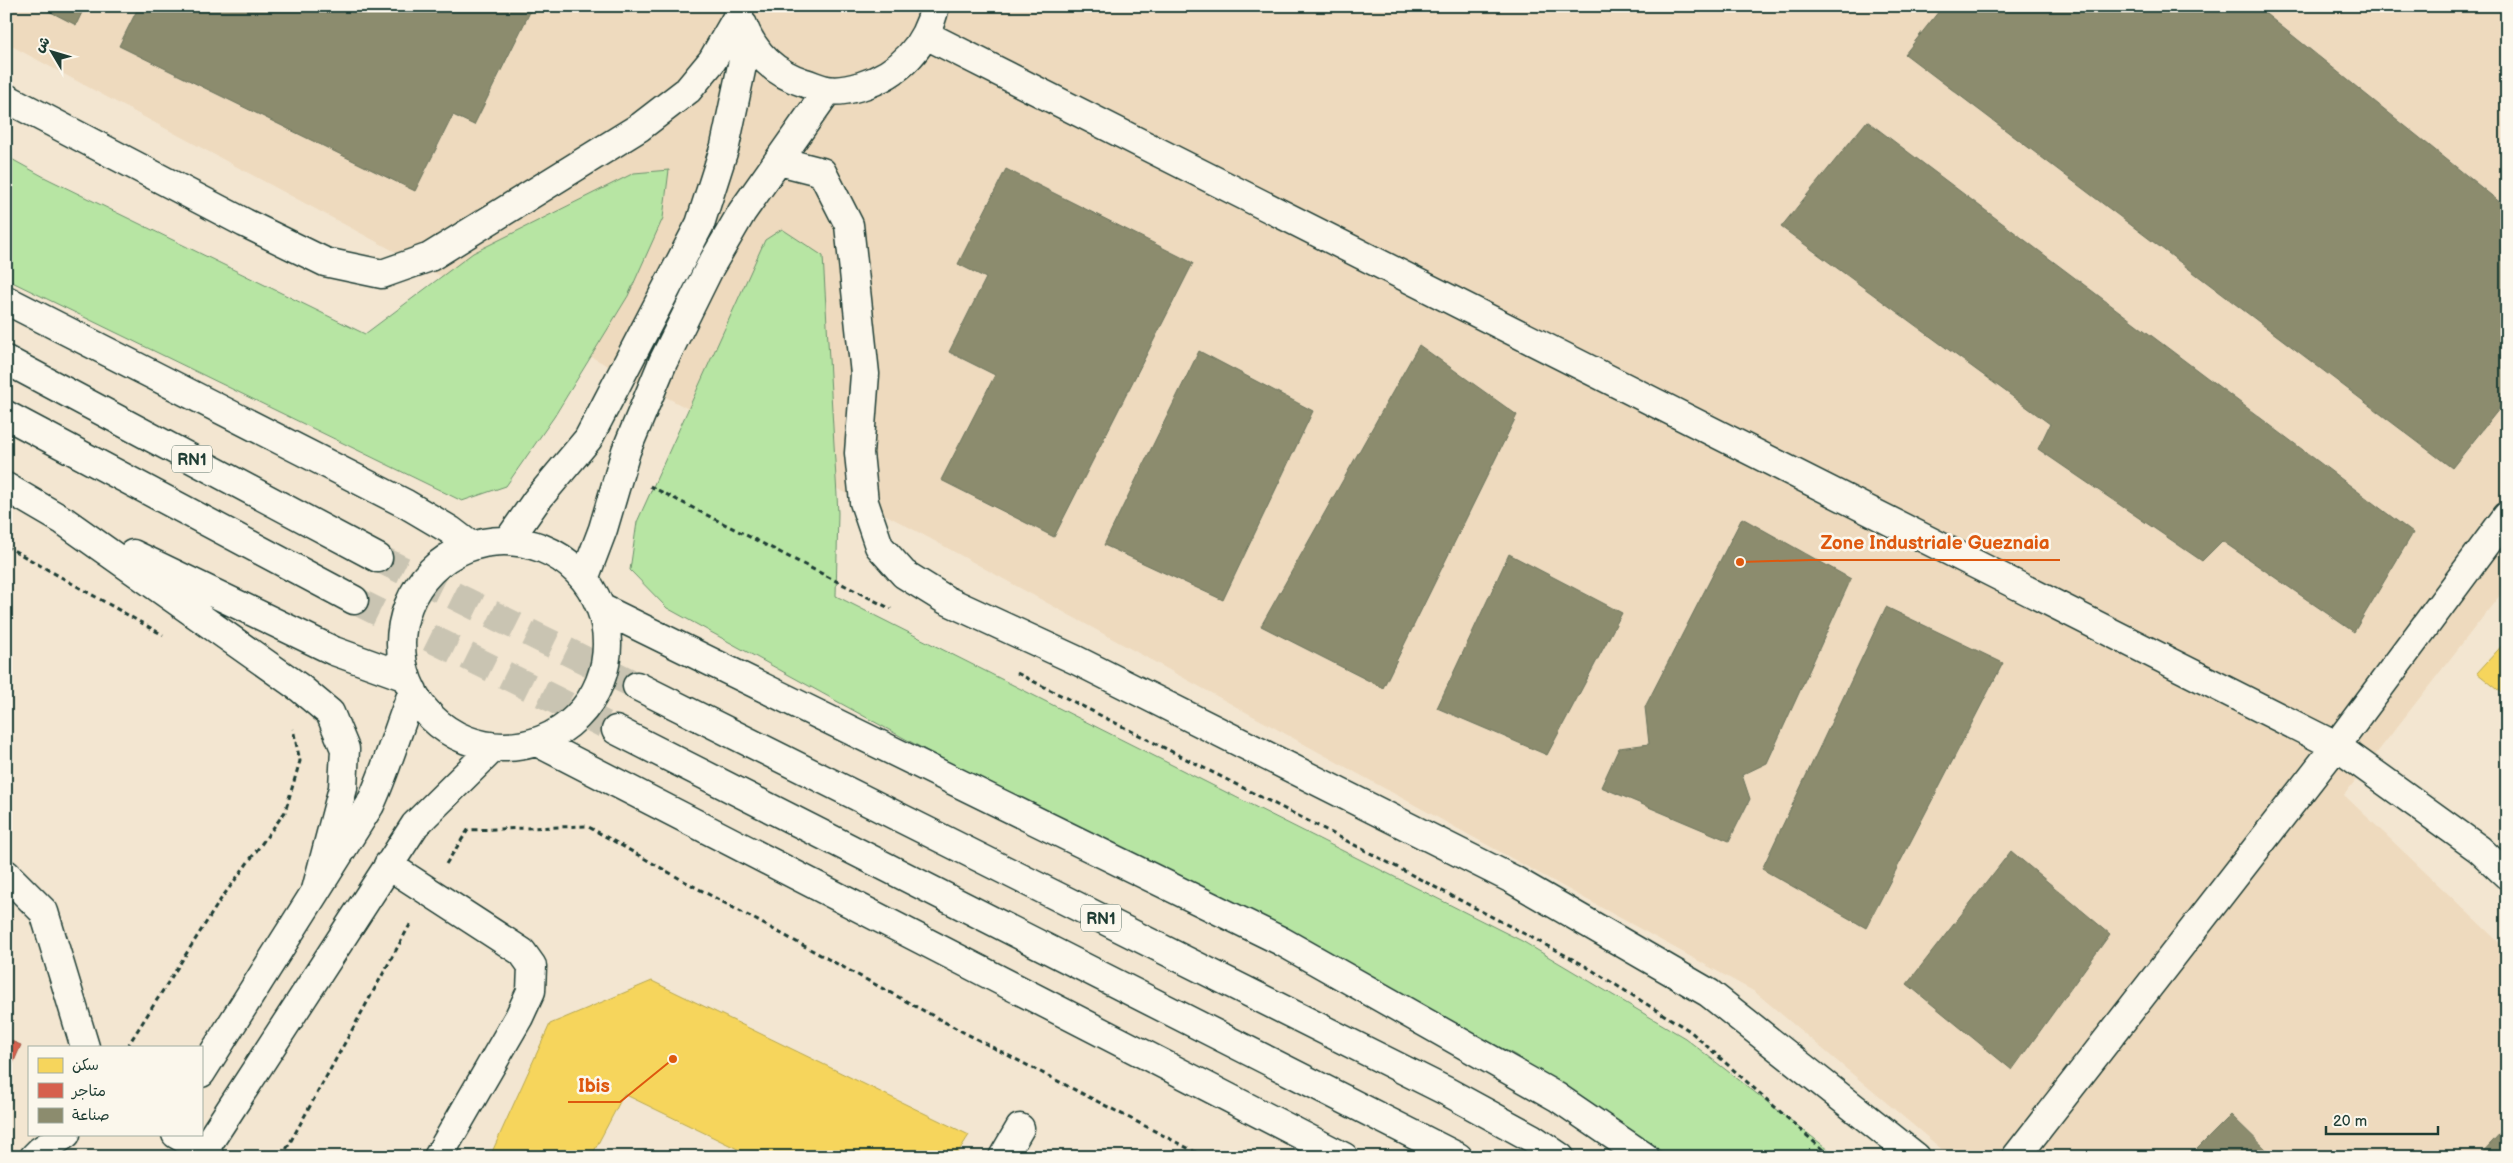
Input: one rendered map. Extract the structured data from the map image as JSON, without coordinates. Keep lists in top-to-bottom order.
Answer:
{
  "streets": {
    "main road": ["RN1"]
  },
  "places": ["Zone Industriale Gueznaia", "Ibis"],
  "legend": ["سكن", "متاجر", "صناعة"],
  "scale_bar": "20 m",
  "north": "top left"
}
